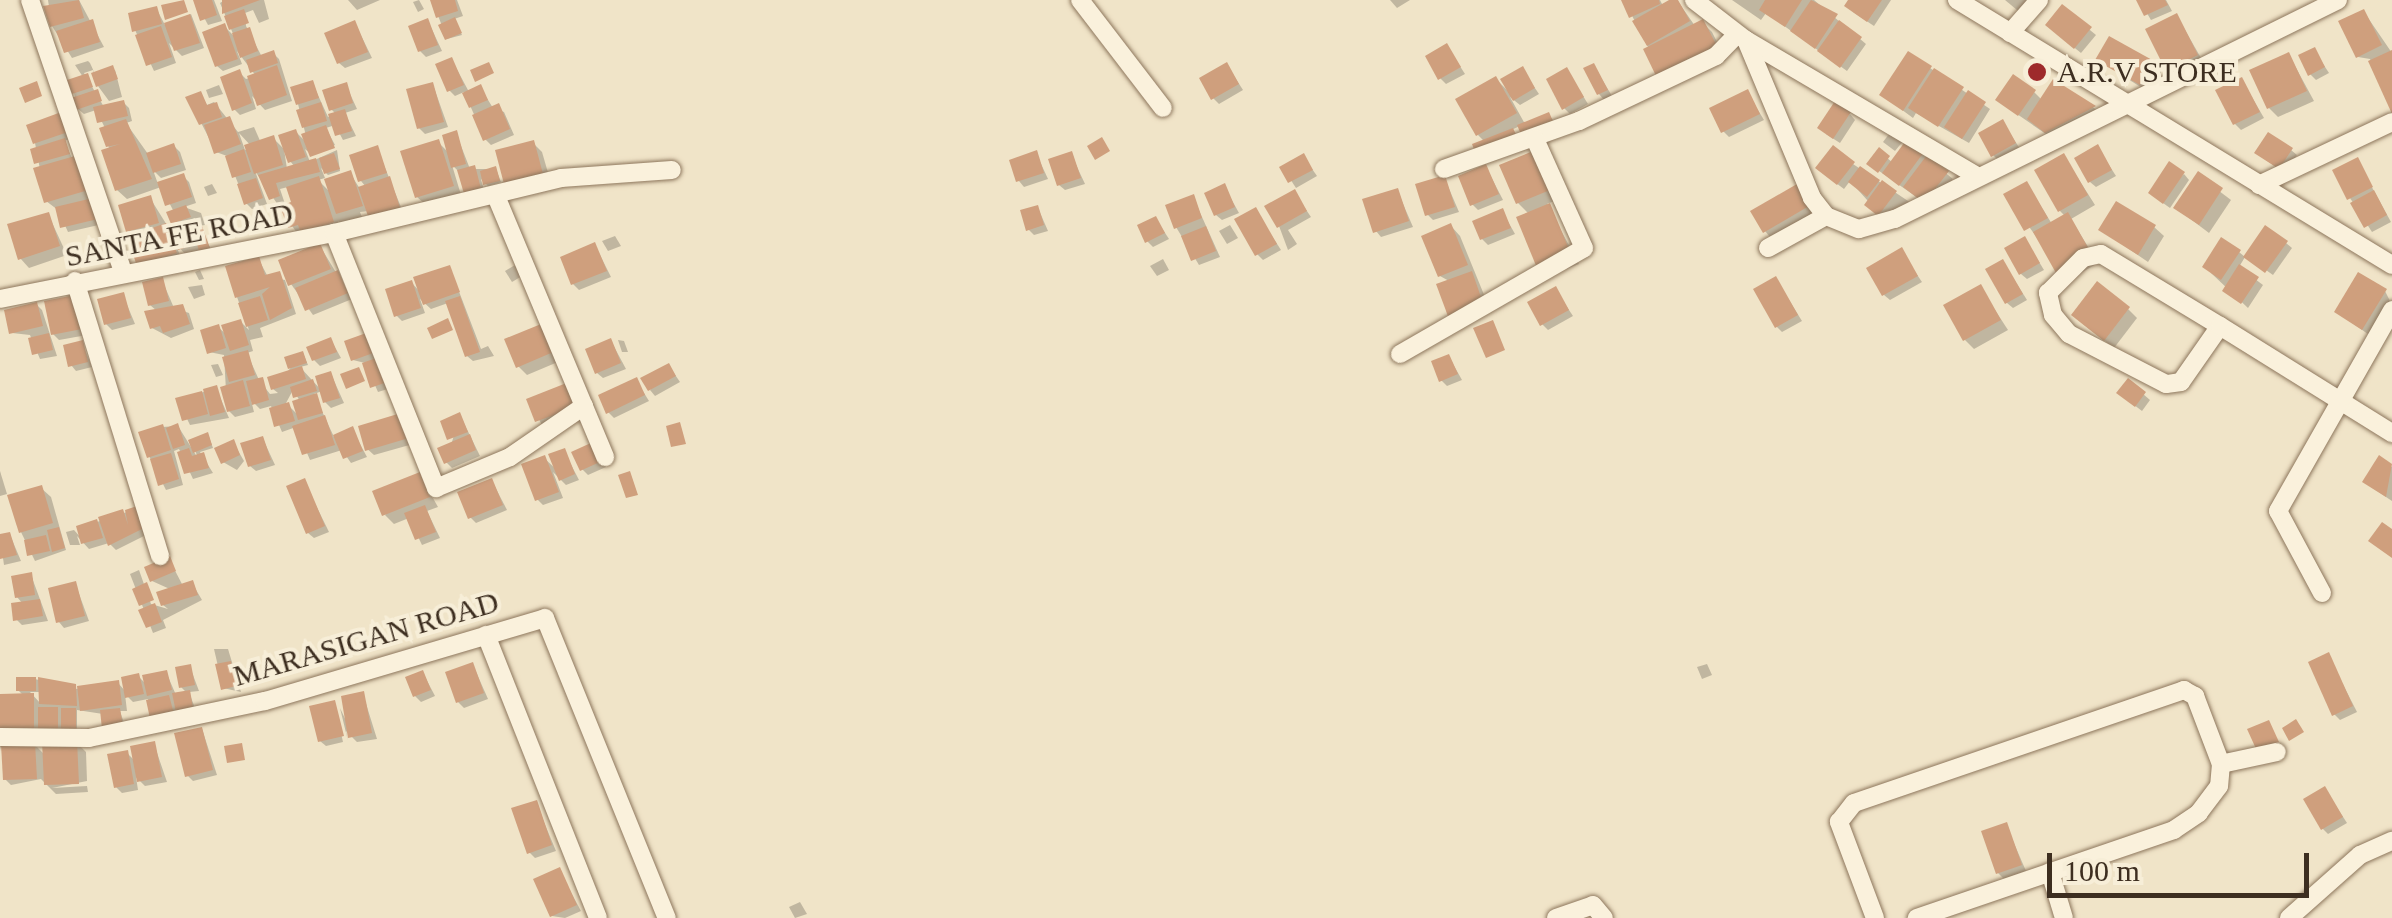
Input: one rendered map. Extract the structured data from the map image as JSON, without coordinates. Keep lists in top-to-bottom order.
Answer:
{
  "streets": {
    "street": ["SANTA FE ROAD", "MARASIGAN ROAD"]
  },
  "places": ["A.R.V STORE"],
  "scale_bar": "100 m"
}
